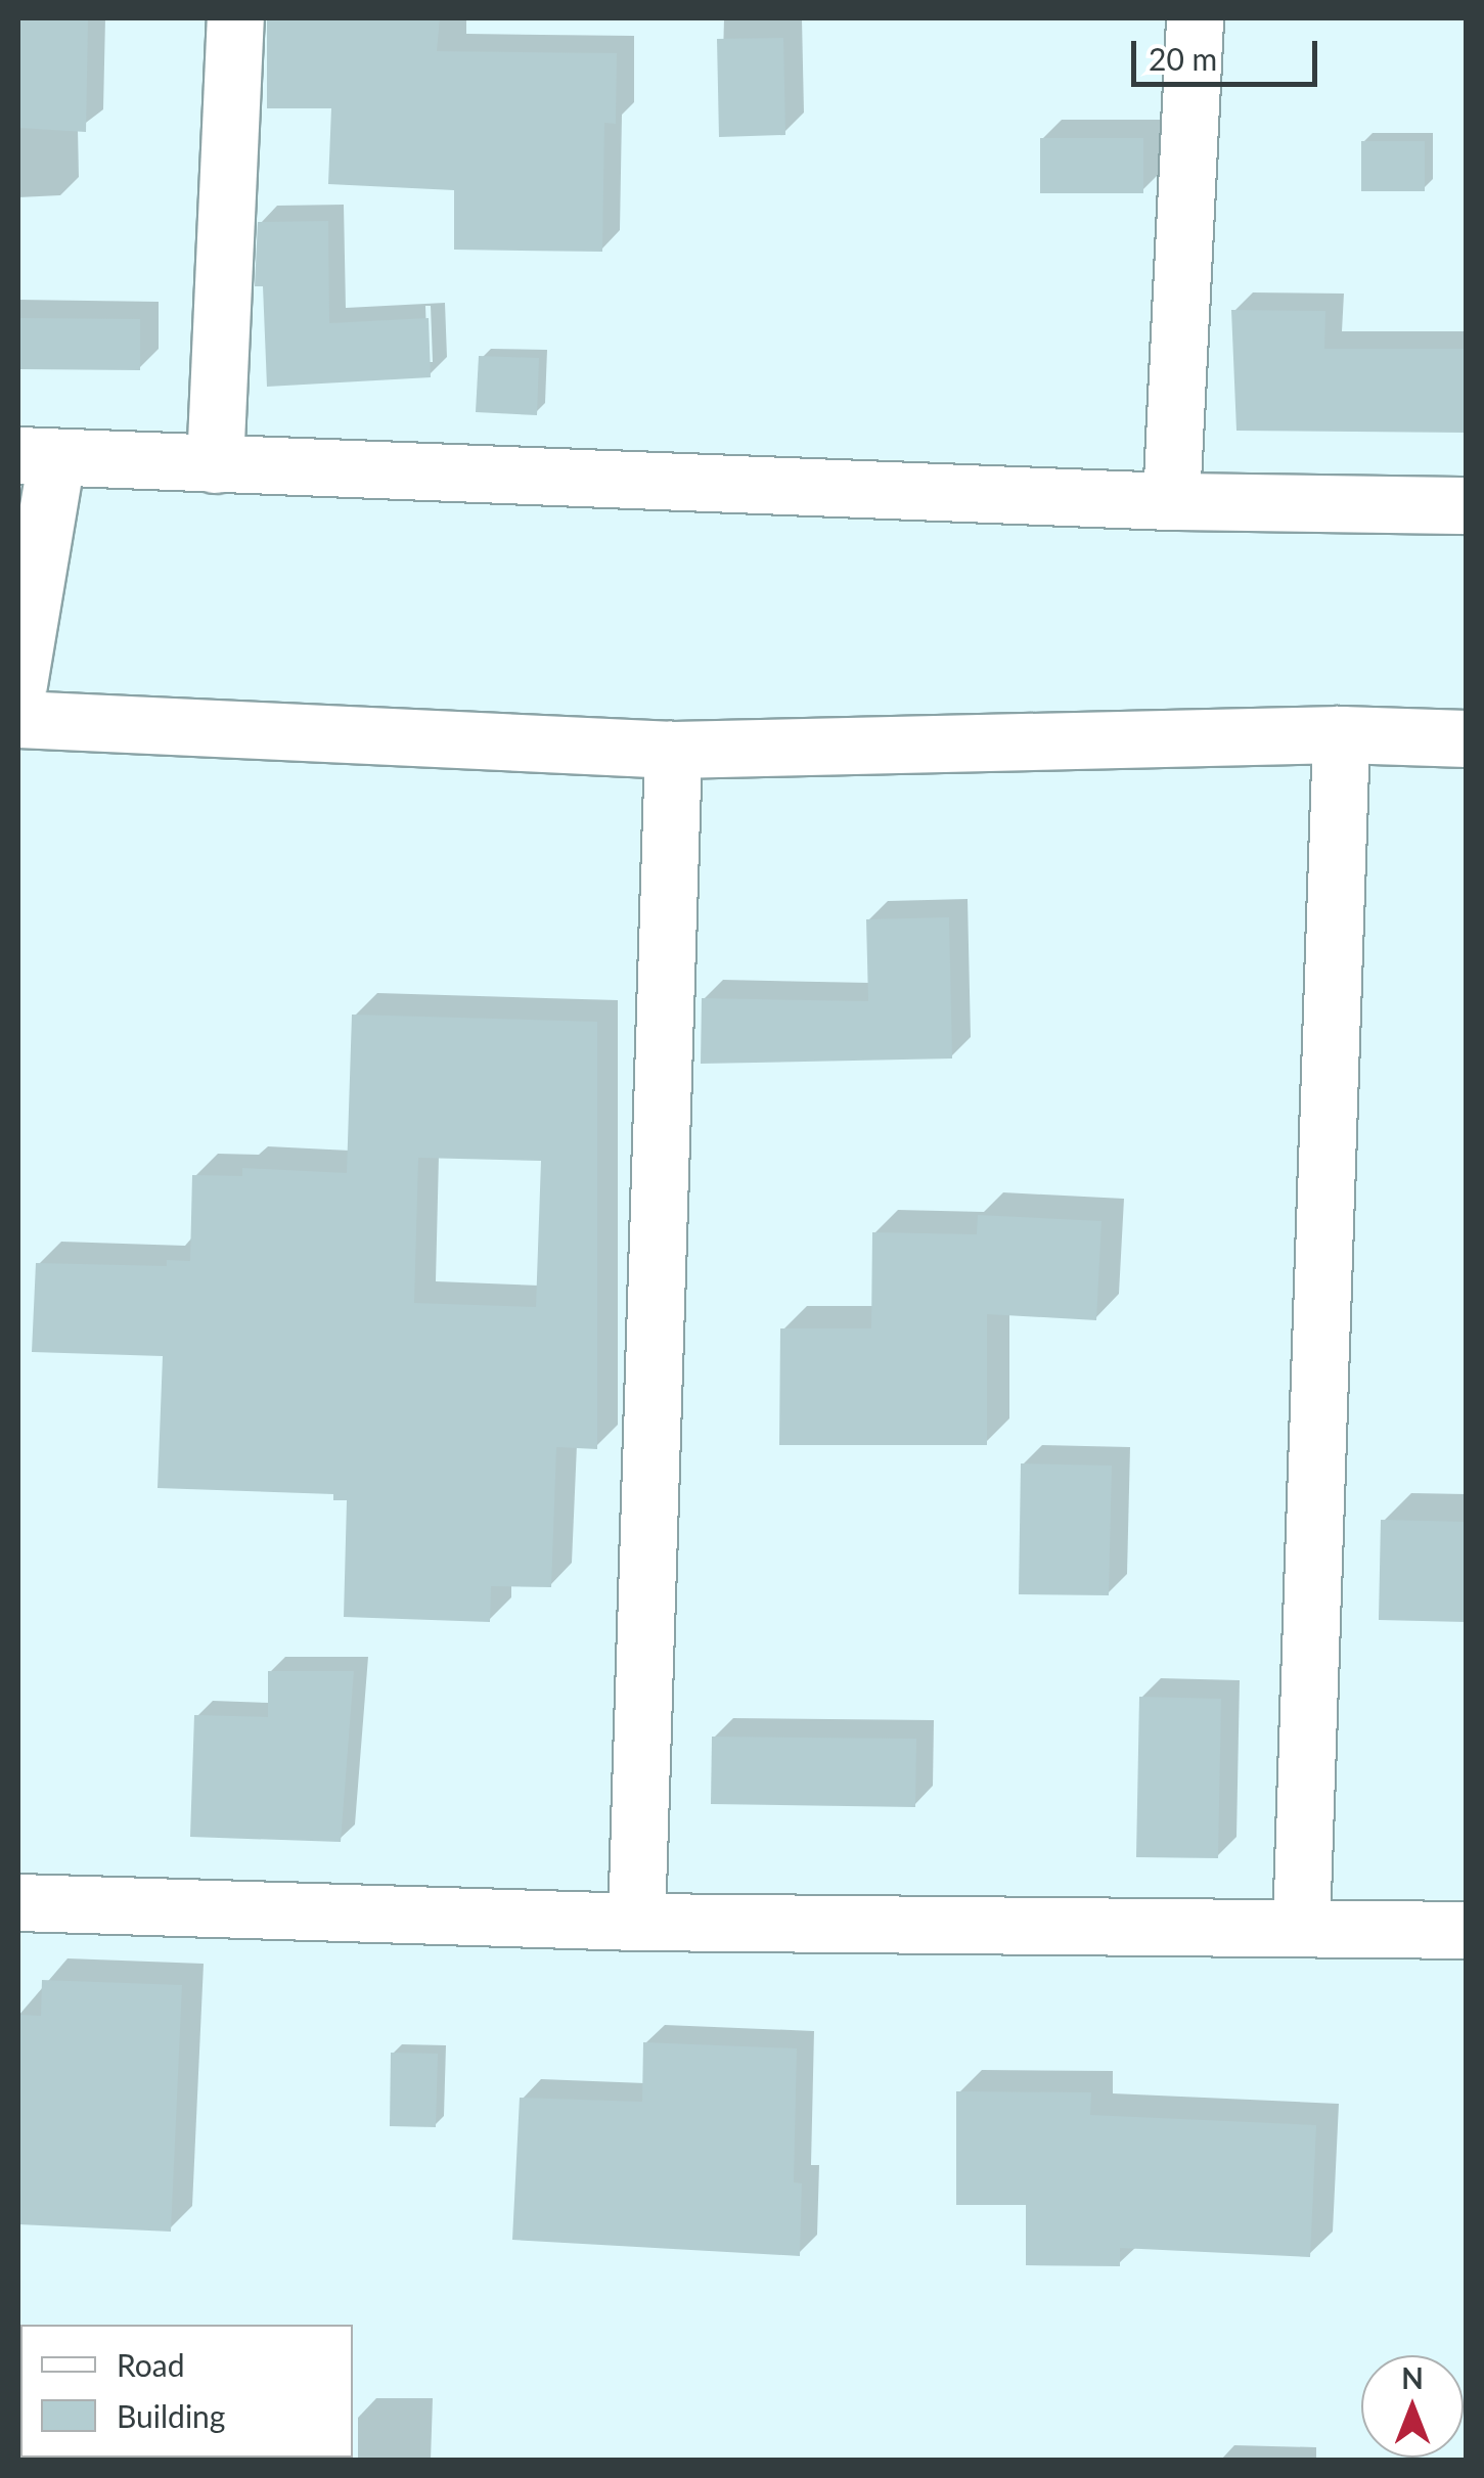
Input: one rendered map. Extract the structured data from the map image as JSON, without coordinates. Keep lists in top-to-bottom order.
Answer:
{
  "legend": ["Road", "Building"],
  "scale_bar": "20 m",
  "north": "top"
}
